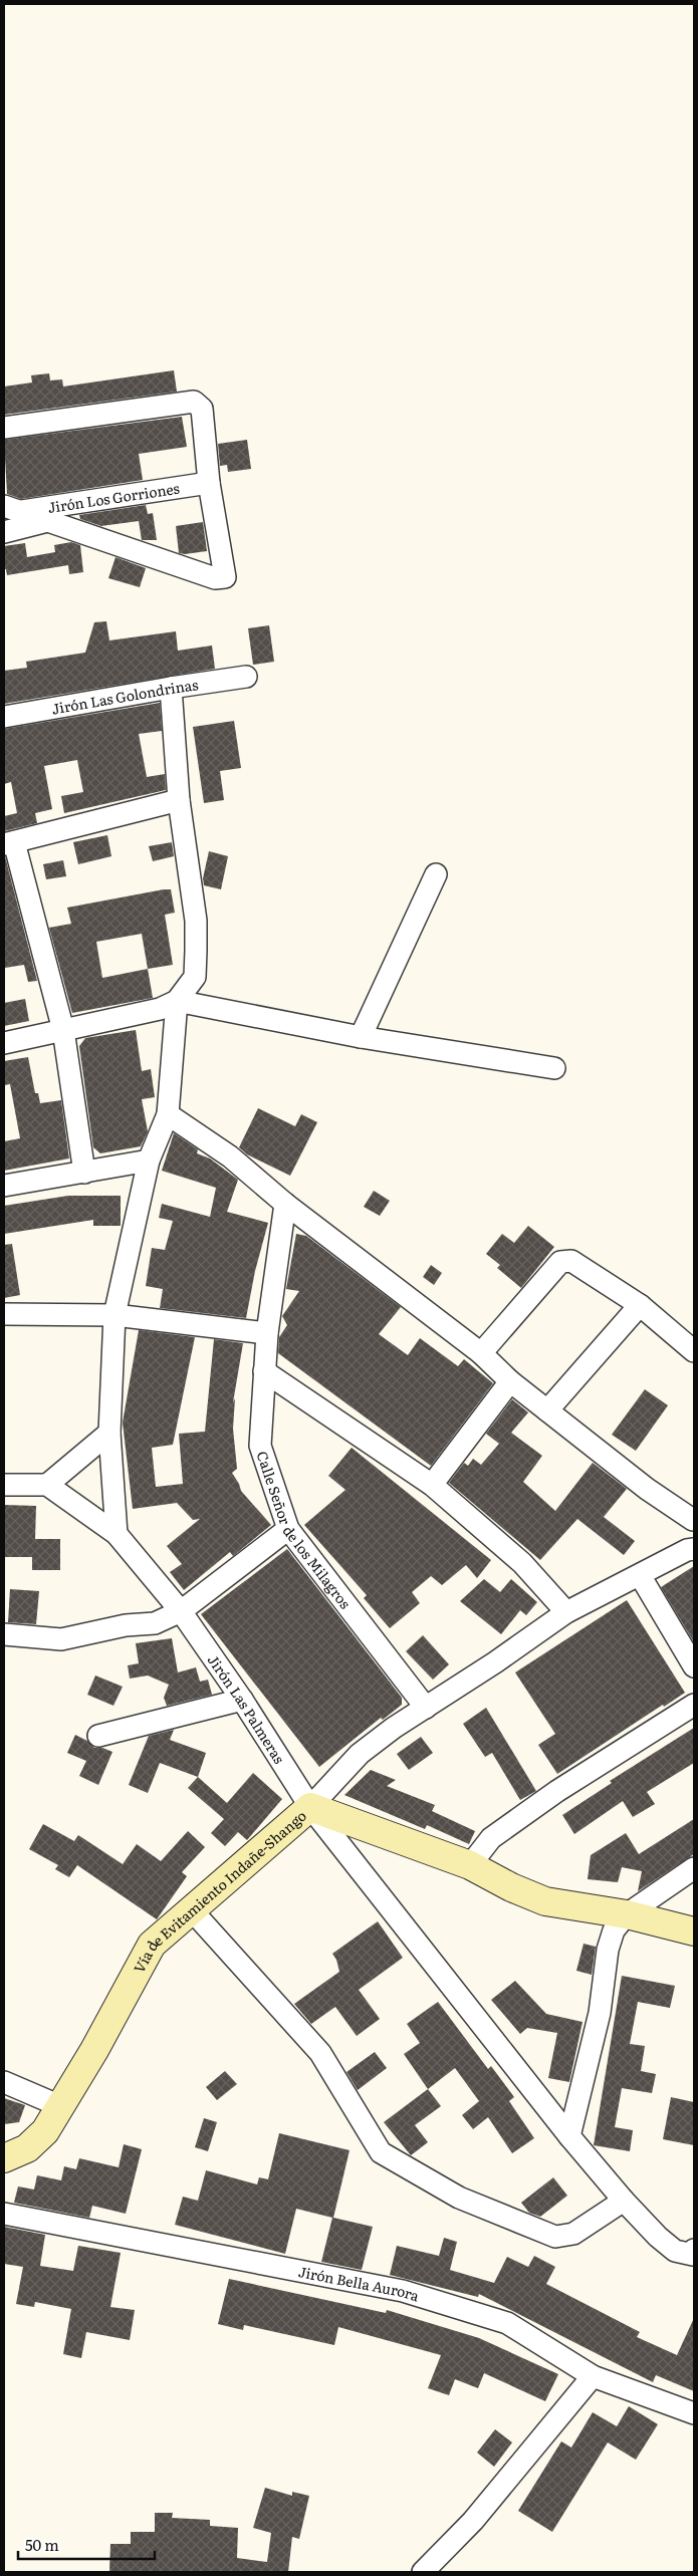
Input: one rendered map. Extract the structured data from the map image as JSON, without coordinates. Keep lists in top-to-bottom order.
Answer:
{
  "streets": {
    "main road": ["Vía de Evitamiento Indañe-Shango"],
    "street": [
      "Jirón Los Gorriones",
      "Jirón Las Golondrinas",
      "Calle Señor de los Milagros",
      "Jirón Las Palmeras",
      "Jirón Bella Aurora"
    ]
  },
  "crossings": [
    ["Jirón Las Palmeras", "Vía de Evitamiento Indañe-Shango"]
  ],
  "scale_bar": "50 m"
}
